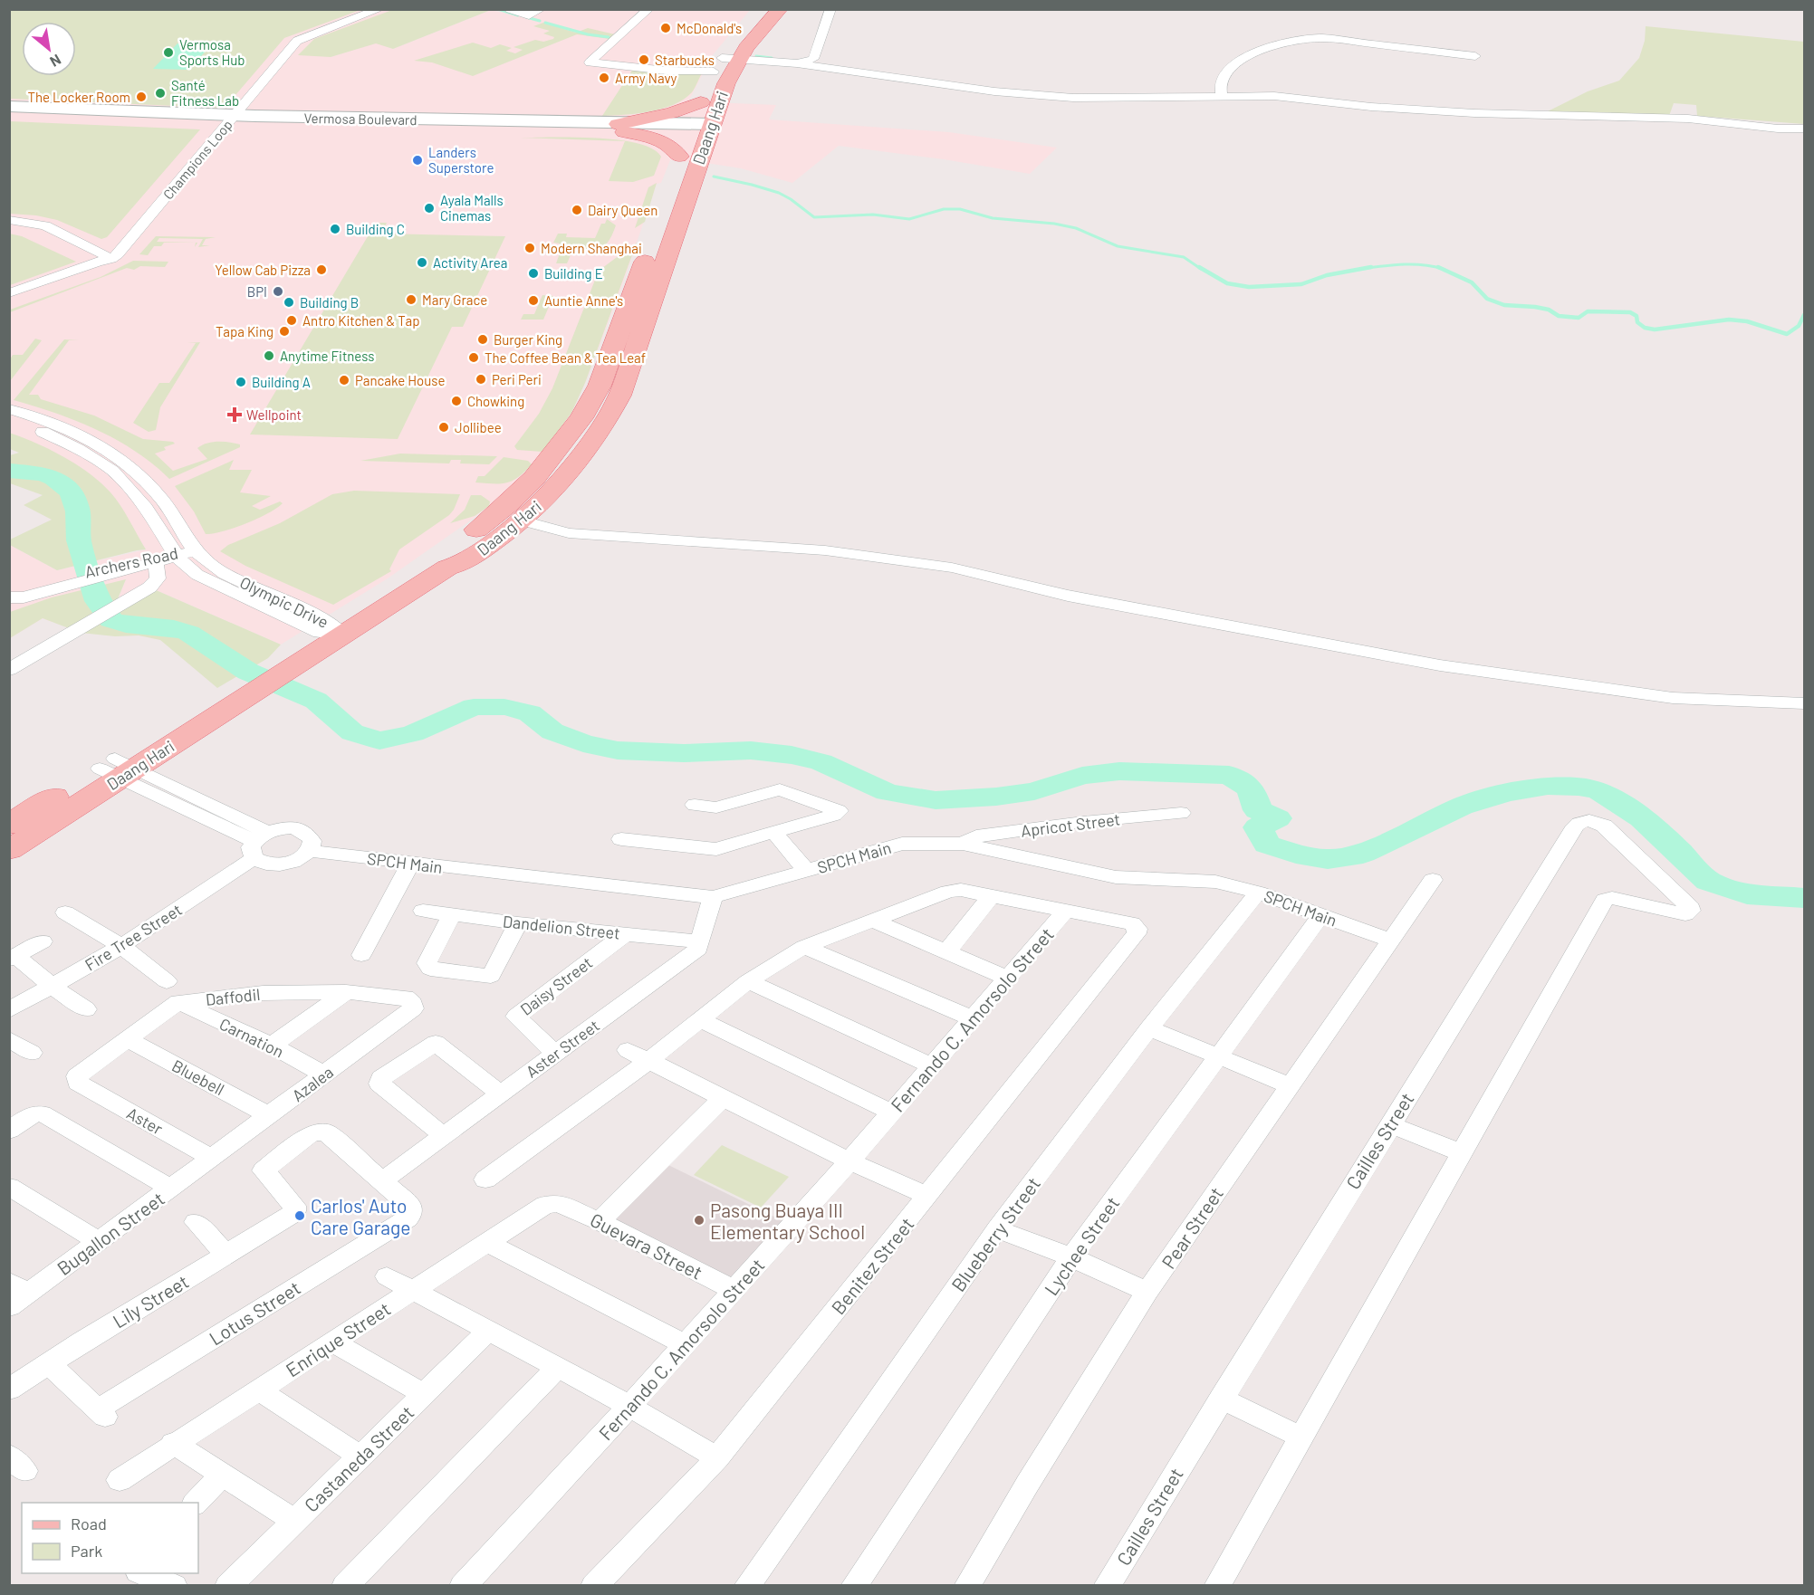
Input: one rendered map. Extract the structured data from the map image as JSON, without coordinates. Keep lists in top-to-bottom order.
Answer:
{
  "streets": {
    "main road": ["Vermosa Boulevard", "Daang Hari"],
    "street": [
      "Champions Loop",
      "Archers Road",
      "Olympic Drive",
      "Apricot Street",
      "SPCH Main",
      "Dandelion Street",
      "Fire Tree Street",
      "Daisy Street",
      "Daffodil",
      "Fernando C. Amorsolo Street",
      "Carnation",
      "Aster Street",
      "Bluebell",
      "Azalea",
      "Aster",
      "Cailles Street",
      "Pear Street",
      "Bugallon Street",
      "Blueberry Street",
      "Guevara Street",
      "Lychee Street",
      "Benitez Street",
      "Lily Street",
      "Lotus Street",
      "Enrique Street",
      "Castaneda Street"
    ]
  },
  "crossings": [
    ["Vermosa Boulevard", "Daang Hari"],
    ["Vermosa Boulevard", "Champions Loop"],
    ["Daang Hari", "Olympic Drive"],
    ["Archers Road", "Olympic Drive"],
    ["Apricot Street", "SPCH Main"],
    ["SPCH Main", "Aster Street"],
    ["SPCH Main", "Pear Street"],
    ["SPCH Main", "Blueberry Street"],
    ["SPCH Main", "Lychee Street"],
    ["Dandelion Street", "Daisy Street"],
    ["Dandelion Street", "Aster Street"],
    ["Daisy Street", "Aster Street"],
    ["Daffodil", "Carnation"],
    ["Daffodil", "Bluebell"],
    ["Daffodil", "Azalea"],
    ["Daffodil", "Aster"],
    ["Fernando C. Amorsolo Street", "Guevara Street"],
    ["Fernando C. Amorsolo Street", "Benitez Street"],
    ["Carnation", "Azalea"],
    ["Aster Street", "Lily Street"],
    ["Aster Street", "Lotus Street"],
    ["Bluebell", "Azalea"],
    ["Azalea", "Aster"],
    ["Azalea", "Bugallon Street"],
    ["Aster", "Bugallon Street"],
    ["Guevara Street", "Enrique Street"],
    ["Lily Street", "Lotus Street"]
  ],
  "places": {
    "other": [
      "McDonald's",
      "Vermosa Sports Hub",
      "Starbucks",
      "Army Navy",
      "Santé Fitness Lab",
      "The Locker Room",
      "Landers Superstore",
      "Ayala Malls Cinemas",
      "Dairy Queen",
      "Building C",
      "Modern Shanghai",
      "Activity Area",
      "Yellow Cab Pizza",
      "Building E",
      "BPI",
      "Mary Grace",
      "Auntie Anne's",
      "Building B",
      "Antro Kitchen & Tap",
      "Tapa King",
      "Burger King",
      "Anytime Fitness",
      "The Coffee Bean & Tea Leaf",
      "Peri Peri",
      "Pancake House",
      "Building A",
      "Chowking",
      "Jollibee",
      "Carlos' Auto Care Garage",
      "Pasong Buaya III Elementary School"
    ],
    "health": ["Wellpoint"]
  },
  "legend": ["Road", "Park"],
  "north": "bottom right"
}
